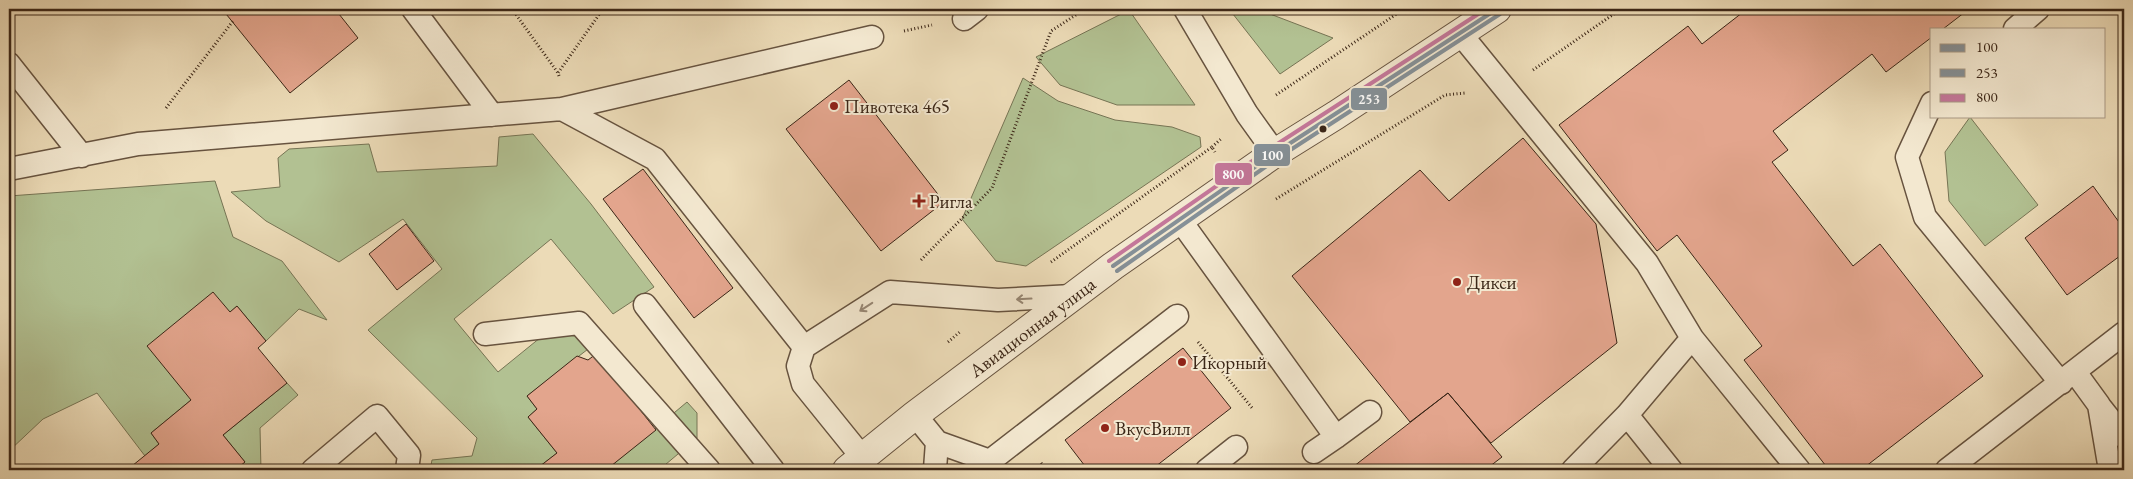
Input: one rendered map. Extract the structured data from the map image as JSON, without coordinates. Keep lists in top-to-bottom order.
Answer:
{
  "streets": {
    "street": ["Авиационная улица"]
  },
  "places": {
    "other": [
      "Пивотека 465",
      "Дикси",
      "Икорный",
      "ВкусВилл"
    ],
    "health": ["Ригла"]
  },
  "lines": ["transit line 100", "transit line 800", "transit line 253"],
  "legend": ["100", "253", "800"]
}
